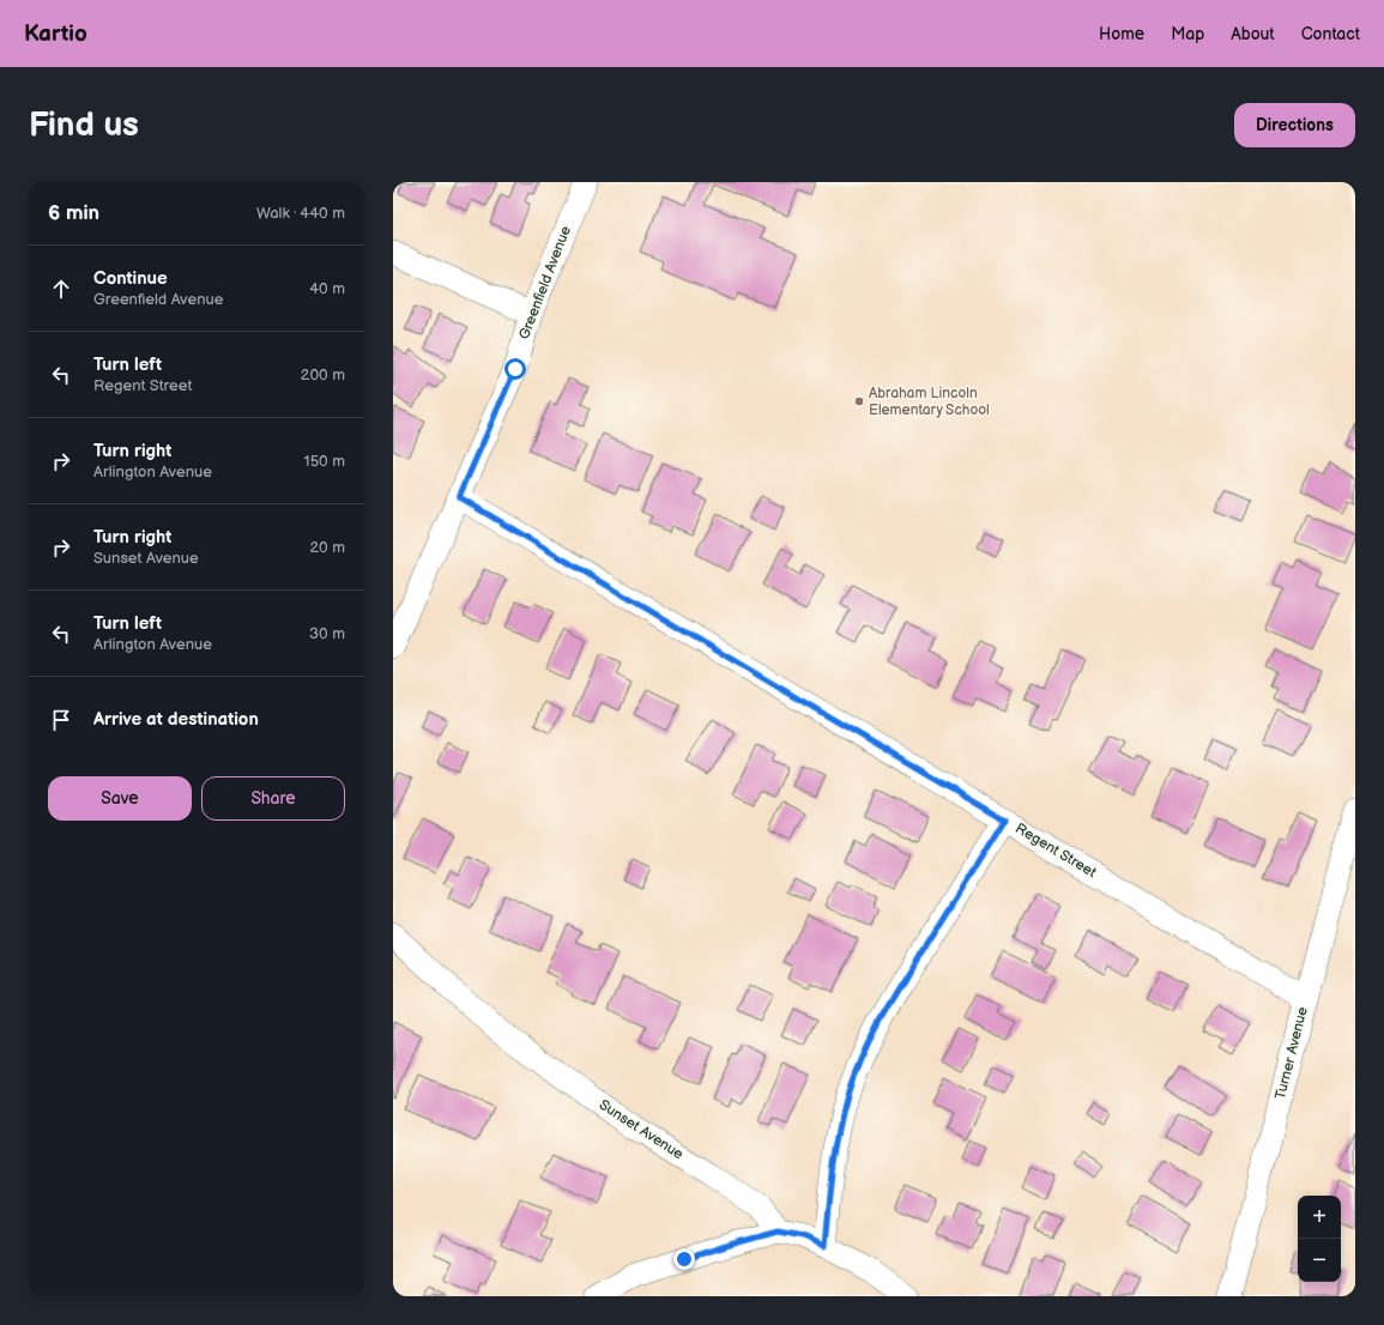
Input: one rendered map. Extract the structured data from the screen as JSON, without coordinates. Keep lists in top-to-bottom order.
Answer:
{
  "streets": {
    "street": [
      "Greenfield Avenue",
      "Regent Street",
      "Turner Avenue",
      "Sunset Avenue"
    ]
  },
  "crossings": [
    ["Greenfield Avenue", "Regent Street"],
    ["Regent Street", "Turner Avenue"]
  ],
  "places": ["Abraham Lincoln Elementary School"],
  "page": {
    "header": "Kartio",
    "nav": [
      "Home",
      "Map",
      "About",
      "Contact"
    ],
    "buttons": [
      "Directions",
      ["Save", "Share"]
    ],
    "title": "Find us",
    "heading": ["6 min", "Walk · 440 m"],
    "list": [
      ["Continue", "Greenfield Avenue", "40 m"],
      ["Turn left", "Regent Street", "200 m"],
      ["Turn right", "Arlington Avenue", "150 m"],
      ["Turn right", "Sunset Avenue", "20 m"],
      ["Turn left", "Arlington Avenue", "30 m"],
      "Arrive at destination"
    ],
    "map_buttons": ["+", "−"]
  }
}
